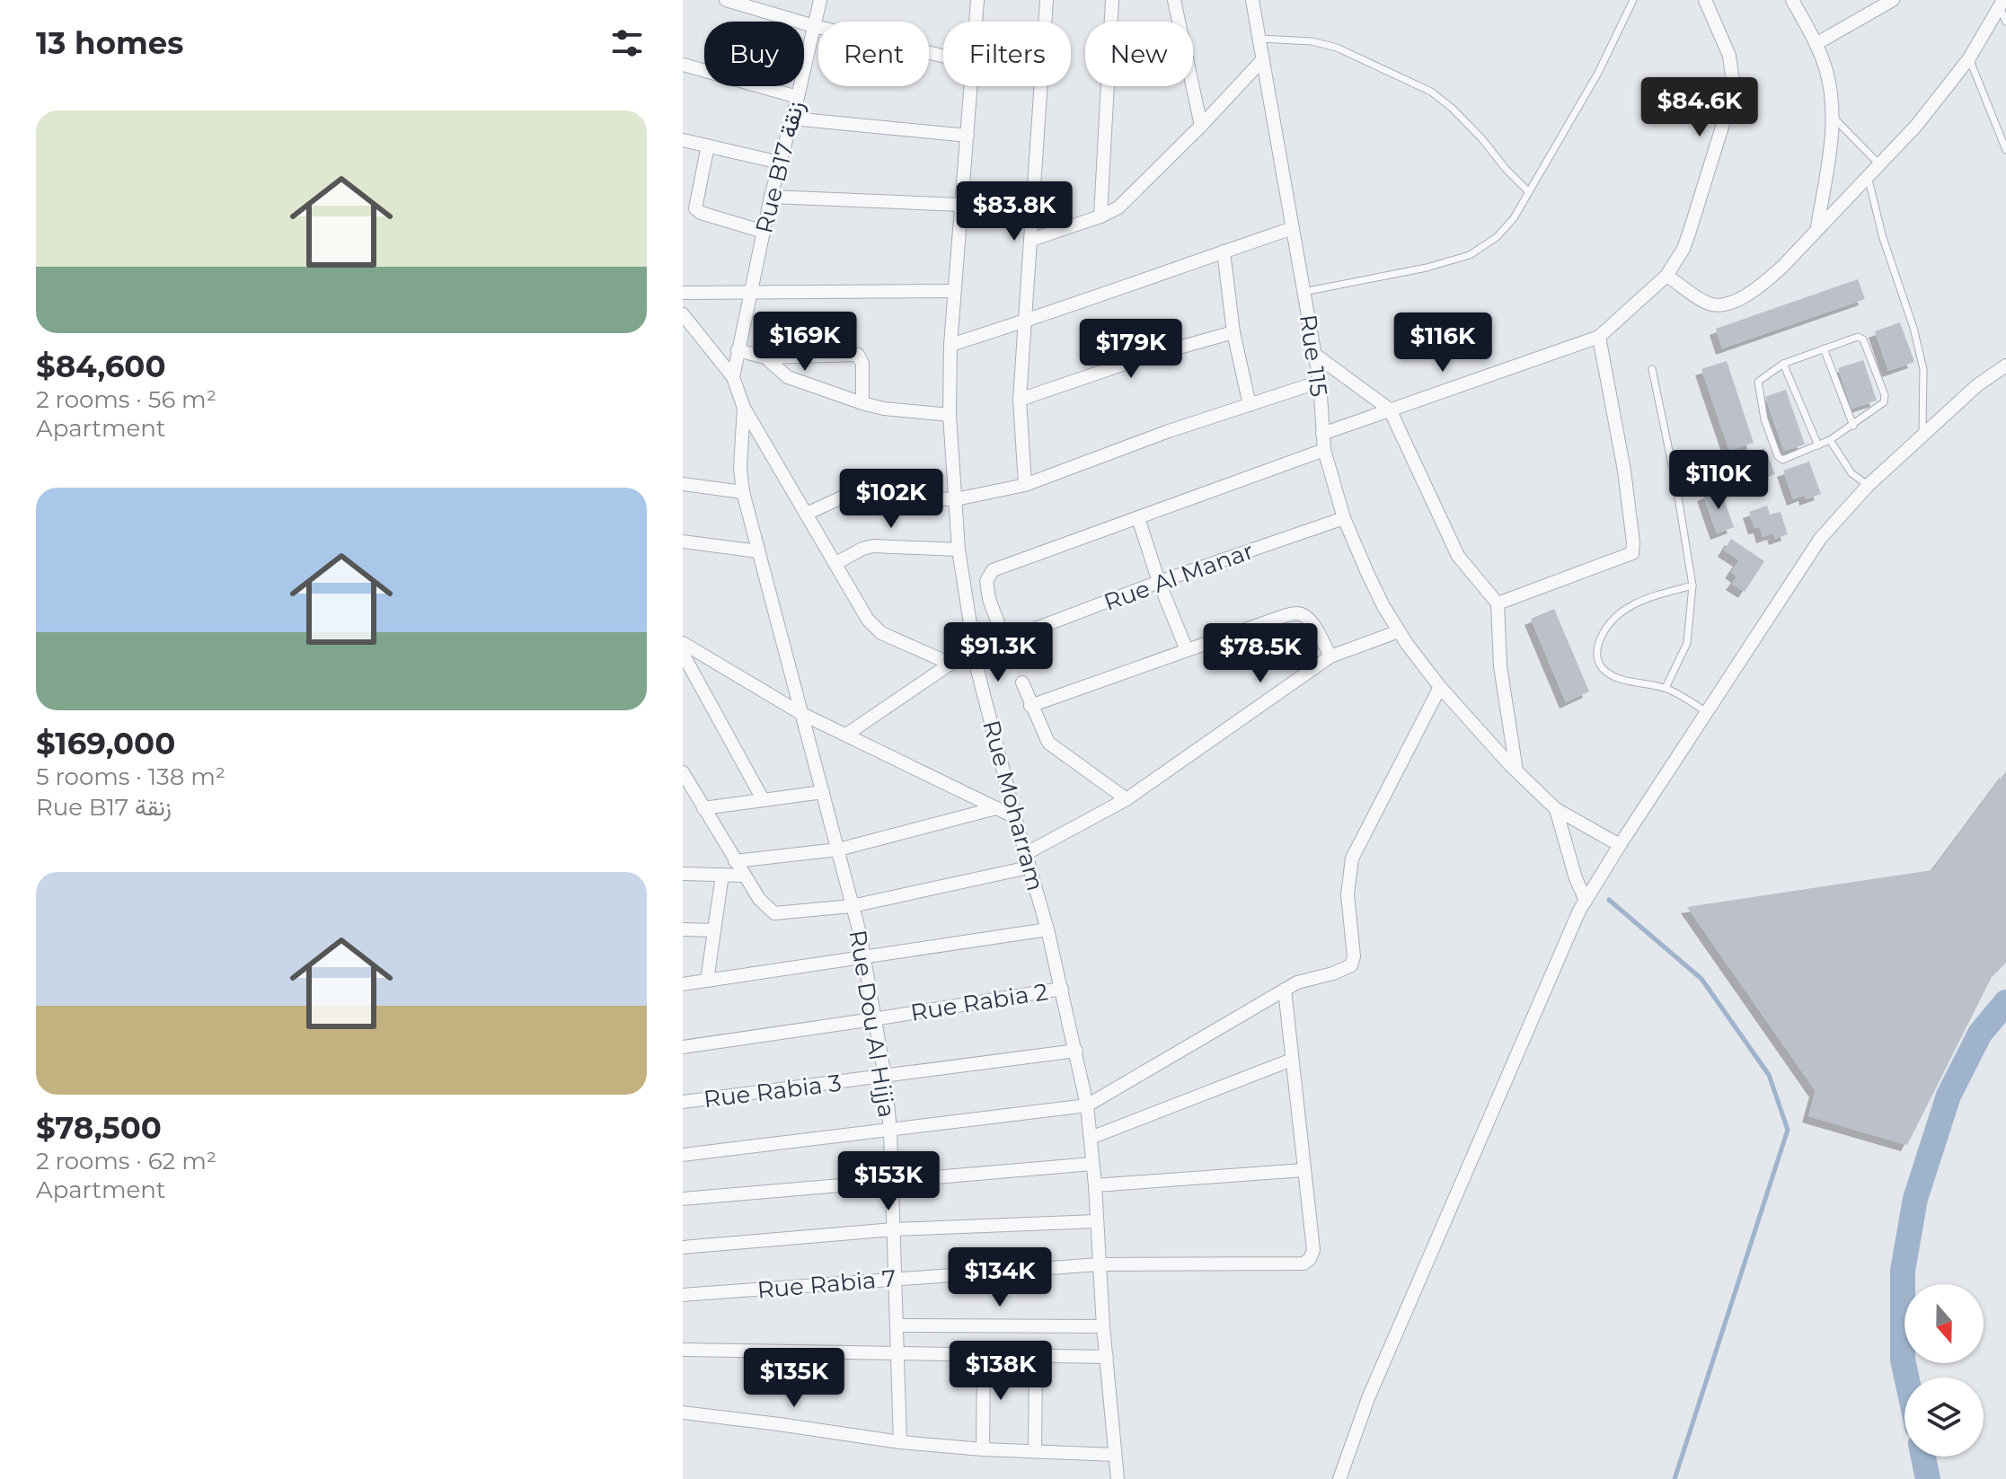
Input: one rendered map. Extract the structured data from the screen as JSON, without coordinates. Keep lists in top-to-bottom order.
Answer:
{
  "streets": {
    "street": [
      "Rue B17 زنقة",
      "Rue 115",
      "Rue Al Manar",
      "Rue Moharram",
      "Rue Rabia 2",
      "Rue Dou Al Hijja",
      "Rue Rabia 3",
      "Rue Rabia 7"
    ]
  },
  "crossings": [
    ["Rue 115", "Rue Al Manar"],
    ["Rue Al Manar", "Rue Moharram"],
    ["Rue Moharram", "Rue Rabia 2"],
    ["Rue Moharram", "Rue Rabia 3"],
    ["Rue Moharram", "Rue Rabia 7"],
    ["Rue Rabia 2", "Rue Dou Al Hijja"],
    ["Rue Dou Al Hijja", "Rue Rabia 3"],
    ["Rue Dou Al Hijja", "Rue Rabia 7"]
  ],
  "north": "bottom",
  "page": {
    "heading": "13 homes",
    "chip": [
      "Buy",
      "Rent",
      "Filters",
      "New"
    ],
    "price": [
      "$84.6K",
      "$83.8K",
      "$169K",
      "$116K",
      "$179K",
      "$110K",
      "$102K",
      "$91.3K",
      "$78.5K",
      "$153K",
      "$134K",
      "$138K",
      "$135K"
    ],
    "list": [
      {
        "name": "$84,600",
        "note": "2 rooms · 56 m² · Apartment"
      },
      {
        "name": "$169,000",
        "note": "5 rooms · 138 m² · Rue B17 زنقة"
      },
      {
        "name": "$78,500",
        "note": "2 rooms · 62 m² · Apartment"
      }
    ]
  }
}
